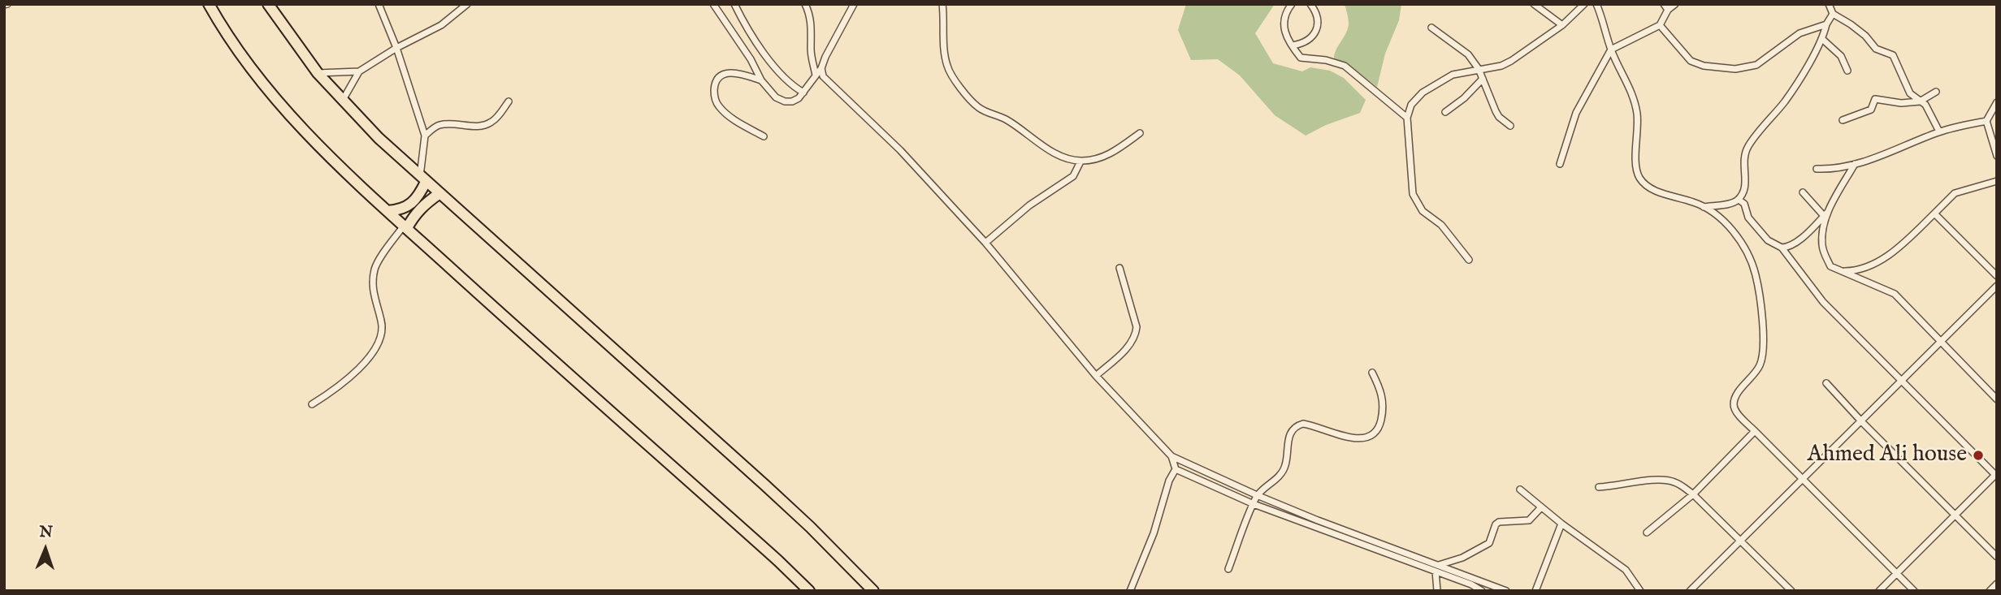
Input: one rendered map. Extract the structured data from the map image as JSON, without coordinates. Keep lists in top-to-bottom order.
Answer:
{
  "places": ["Ahmed Ali house"],
  "north": "top"
}
